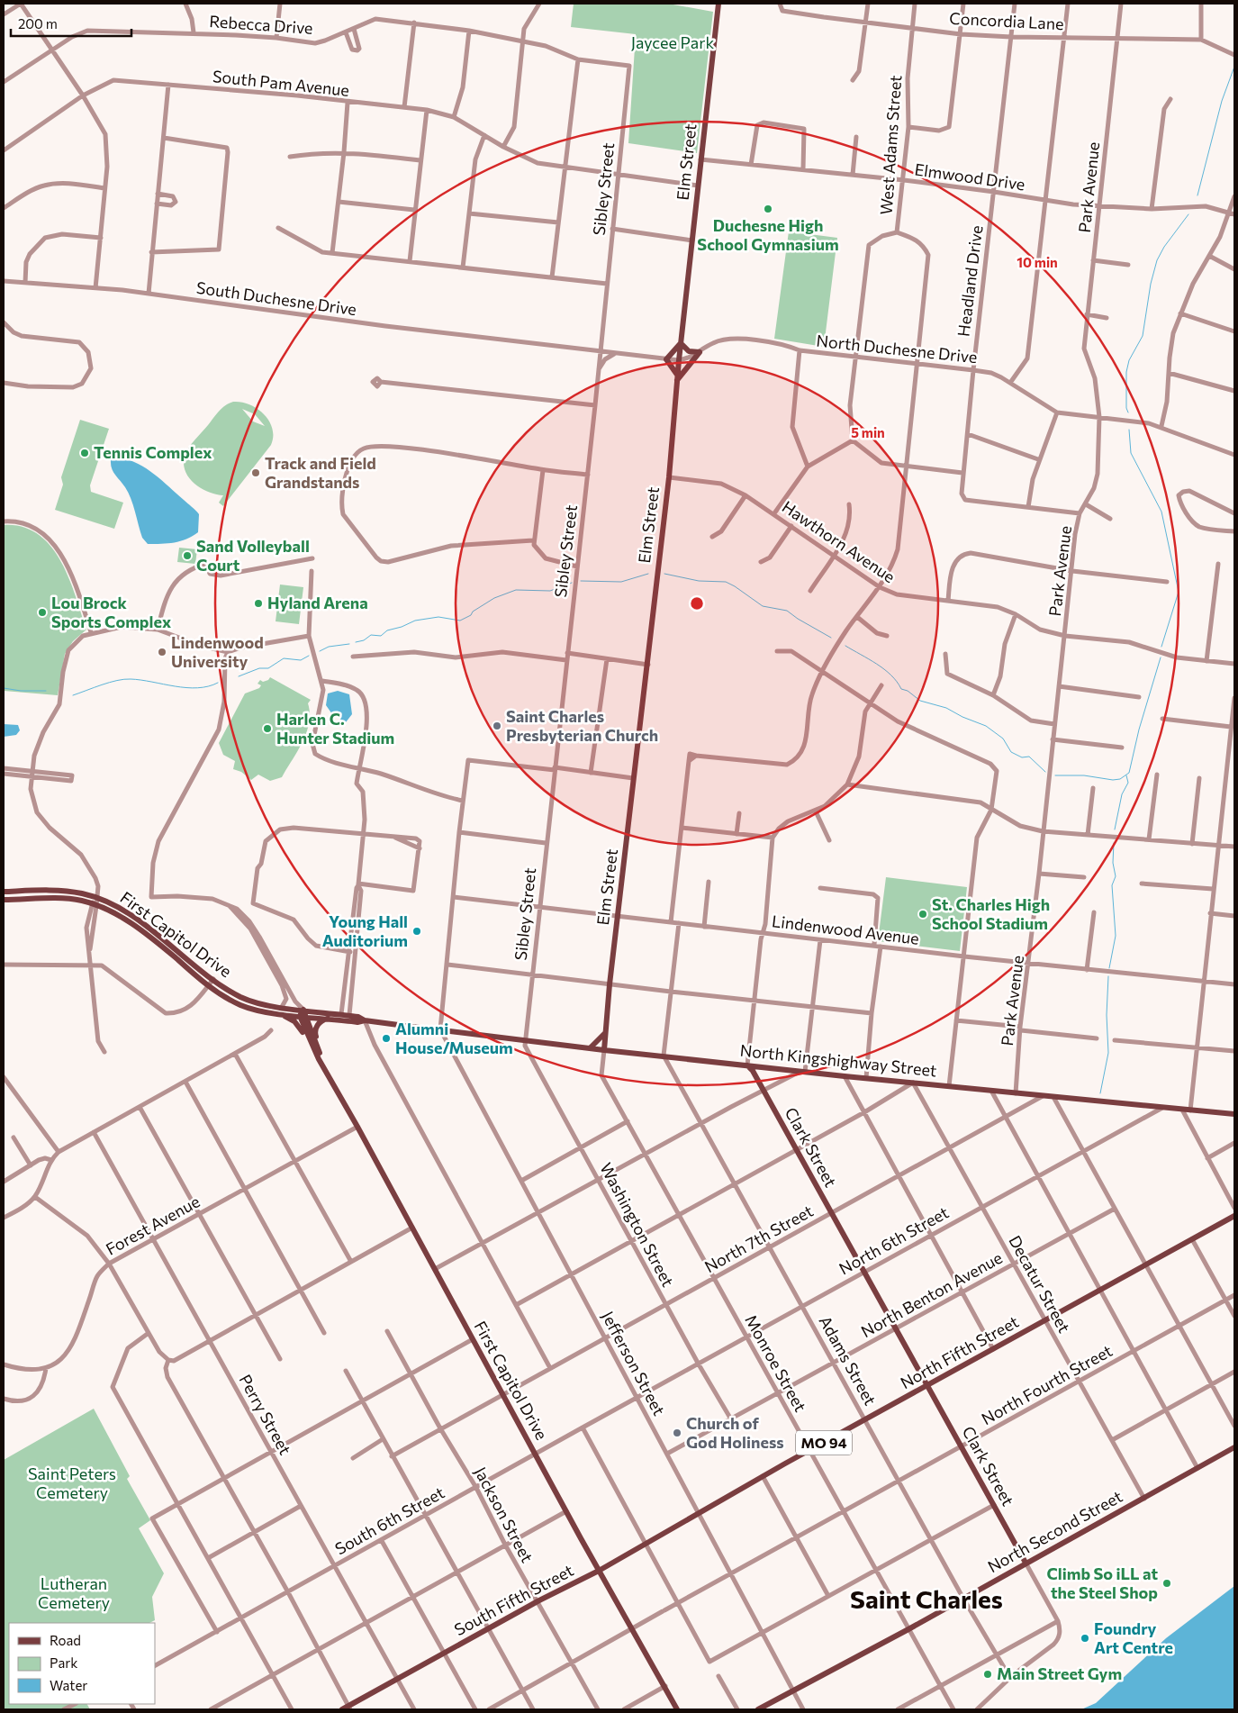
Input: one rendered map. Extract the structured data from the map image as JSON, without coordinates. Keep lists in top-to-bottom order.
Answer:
{
  "streets": {
    "main road": [
      "Elm Street",
      "First Capitol Drive",
      "North Kingshighway Street",
      "Clark Street",
      "North Fifth Street",
      "MO 94",
      "North Second Street",
      "South Fifth Street"
    ],
    "street": [
      "Concordia Lane",
      "Rebecca Drive",
      "South Pam Avenue",
      "West Adams Street",
      "Elmwood Drive",
      "Park Avenue",
      "Sibley Street",
      "Headland Drive",
      "South Duchesne Drive",
      "North Duchesne Drive",
      "Hawthorn Avenue",
      "Lindenwood Avenue",
      "Washington Street",
      "Forest Avenue",
      "North 7th Street",
      "North 6th Street",
      "Decatur Street",
      "North Benton Avenue",
      "Adams Street",
      "Jefferson Street",
      "Monroe Street",
      "North Fourth Street",
      "Perry Street",
      "Jackson Street",
      "South 6th Street"
    ]
  },
  "crossings": [
    ["Concordia Lane", "West Adams Street"],
    ["Concordia Lane", "Park Avenue"],
    ["Concordia Lane", "Headland Drive"],
    ["Rebecca Drive", "Sibley Street"],
    ["South Pam Avenue", "Elm Street"],
    ["South Pam Avenue", "Sibley Street"],
    ["West Adams Street", "Elmwood Drive"],
    ["West Adams Street", "North Duchesne Drive"],
    ["West Adams Street", "Hawthorn Avenue"],
    ["West Adams Street", "Lindenwood Avenue"],
    ["Elm Street", "Elmwood Drive"],
    ["Elm Street", "North Duchesne Drive"],
    ["Elm Street", "Hawthorn Avenue"],
    ["Elm Street", "Lindenwood Avenue"],
    ["Elm Street", "North Kingshighway Street"],
    ["Elm Street", "Monroe Street"],
    ["Elmwood Drive", "Park Avenue"],
    ["Elmwood Drive", "Headland Drive"],
    ["Park Avenue", "Headland Drive"],
    ["Park Avenue", "North Duchesne Drive"],
    ["Park Avenue", "Hawthorn Avenue"],
    ["Park Avenue", "Lindenwood Avenue"],
    ["Park Avenue", "North Kingshighway Street"],
    ["Sibley Street", "North Duchesne Drive"],
    ["Sibley Street", "Lindenwood Avenue"],
    ["Sibley Street", "North Kingshighway Street"],
    ["Sibley Street", "Washington Street"],
    ["Headland Drive", "North Duchesne Drive"],
    ["South Duchesne Drive", "North Duchesne Drive"],
    ["First Capitol Drive", "North Kingshighway Street"],
    ["First Capitol Drive", "Forest Avenue"],
    ["First Capitol Drive", "North 7th Street"],
    ["First Capitol Drive", "North Fourth Street"],
    ["First Capitol Drive", "South 6th Street"],
    ["First Capitol Drive", "South Fifth Street"],
    ["North Kingshighway Street", "Clark Street"],
    ["North Kingshighway Street", "Washington Street"],
    ["North Kingshighway Street", "North 7th Street"],
    ["North Kingshighway Street", "North 6th Street"],
    ["North Kingshighway Street", "Decatur Street"],
    ["North Kingshighway Street", "Adams Street"],
    ["North Kingshighway Street", "Jefferson Street"],
    ["North Kingshighway Street", "Monroe Street"],
    ["Clark Street", "North 7th Street"],
    ["Clark Street", "North 6th Street"],
    ["Clark Street", "North Benton Avenue"],
    ["Clark Street", "North Fifth Street"],
    ["Clark Street", "North Fourth Street"],
    ["Clark Street", "North Second Street"],
    ["Washington Street", "North 7th Street"],
    ["Washington Street", "North 6th Street"],
    ["Washington Street", "North Benton Avenue"],
    ["Forest Avenue", "Perry Street"],
    ["North 7th Street", "Decatur Street"],
    ["North 7th Street", "Adams Street"],
    ["North 7th Street", "Jefferson Street"],
    ["North 7th Street", "Monroe Street"],
    ["North 7th Street", "Jackson Street"],
    ["North 6th Street", "Decatur Street"],
    ["North 6th Street", "Adams Street"],
    ["North 6th Street", "Jefferson Street"],
    ["North 6th Street", "Monroe Street"],
    ["North 6th Street", "South 6th Street"],
    ["Decatur Street", "North Benton Avenue"],
    ["Decatur Street", "North Fifth Street"],
    ["Decatur Street", "North Fourth Street"],
    ["Decatur Street", "North Second Street"],
    ["North Benton Avenue", "Adams Street"],
    ["North Benton Avenue", "Jefferson Street"],
    ["North Benton Avenue", "Monroe Street"],
    ["North Fifth Street", "Adams Street"],
    ["North Fifth Street", "Jefferson Street"],
    ["North Fifth Street", "Monroe Street"],
    ["North Fifth Street", "South Fifth Street"],
    ["Adams Street", "North Fourth Street"],
    ["Adams Street", "North Second Street"],
    ["Jefferson Street", "North Fourth Street"],
    ["Jefferson Street", "South 6th Street"],
    ["Jefferson Street", "North Second Street"],
    ["Jefferson Street", "South Fifth Street"],
    ["Monroe Street", "North Fourth Street"],
    ["Monroe Street", "North Second Street"],
    ["North Fourth Street", "Jackson Street"],
    ["Perry Street", "South 6th Street"],
    ["Perry Street", "South Fifth Street"],
    ["Jackson Street", "South 6th Street"],
    ["Jackson Street", "South Fifth Street"]
  ],
  "districts": ["Saint Charles"],
  "parks": ["Jaycee Park", "Saint Peters Cemetery", "Lutheran Cemetery"],
  "places": [
    "Duchesne High School Gymnasium",
    "Tennis Complex",
    "Track and Field Grandstands",
    "Sand Volleyball Court",
    "Hyland Arena",
    "Lou Brock Sports Complex",
    "Lindenwood University",
    "Saint Charles Presbyterian Church",
    "Harlen C. Hunter Stadium",
    "St. Charles High School Stadium",
    "Young Hall Auditorium",
    "Alumni House/Museum",
    "Church of God Holiness",
    "Climb So iLL at the Steel Shop",
    "Foundry Art Centre",
    "Main Street Gym"
  ],
  "legend": ["Road", "Park", "Water"],
  "scale_bar": "200 m",
  "rings": ["10 min", "5 min"]
}
